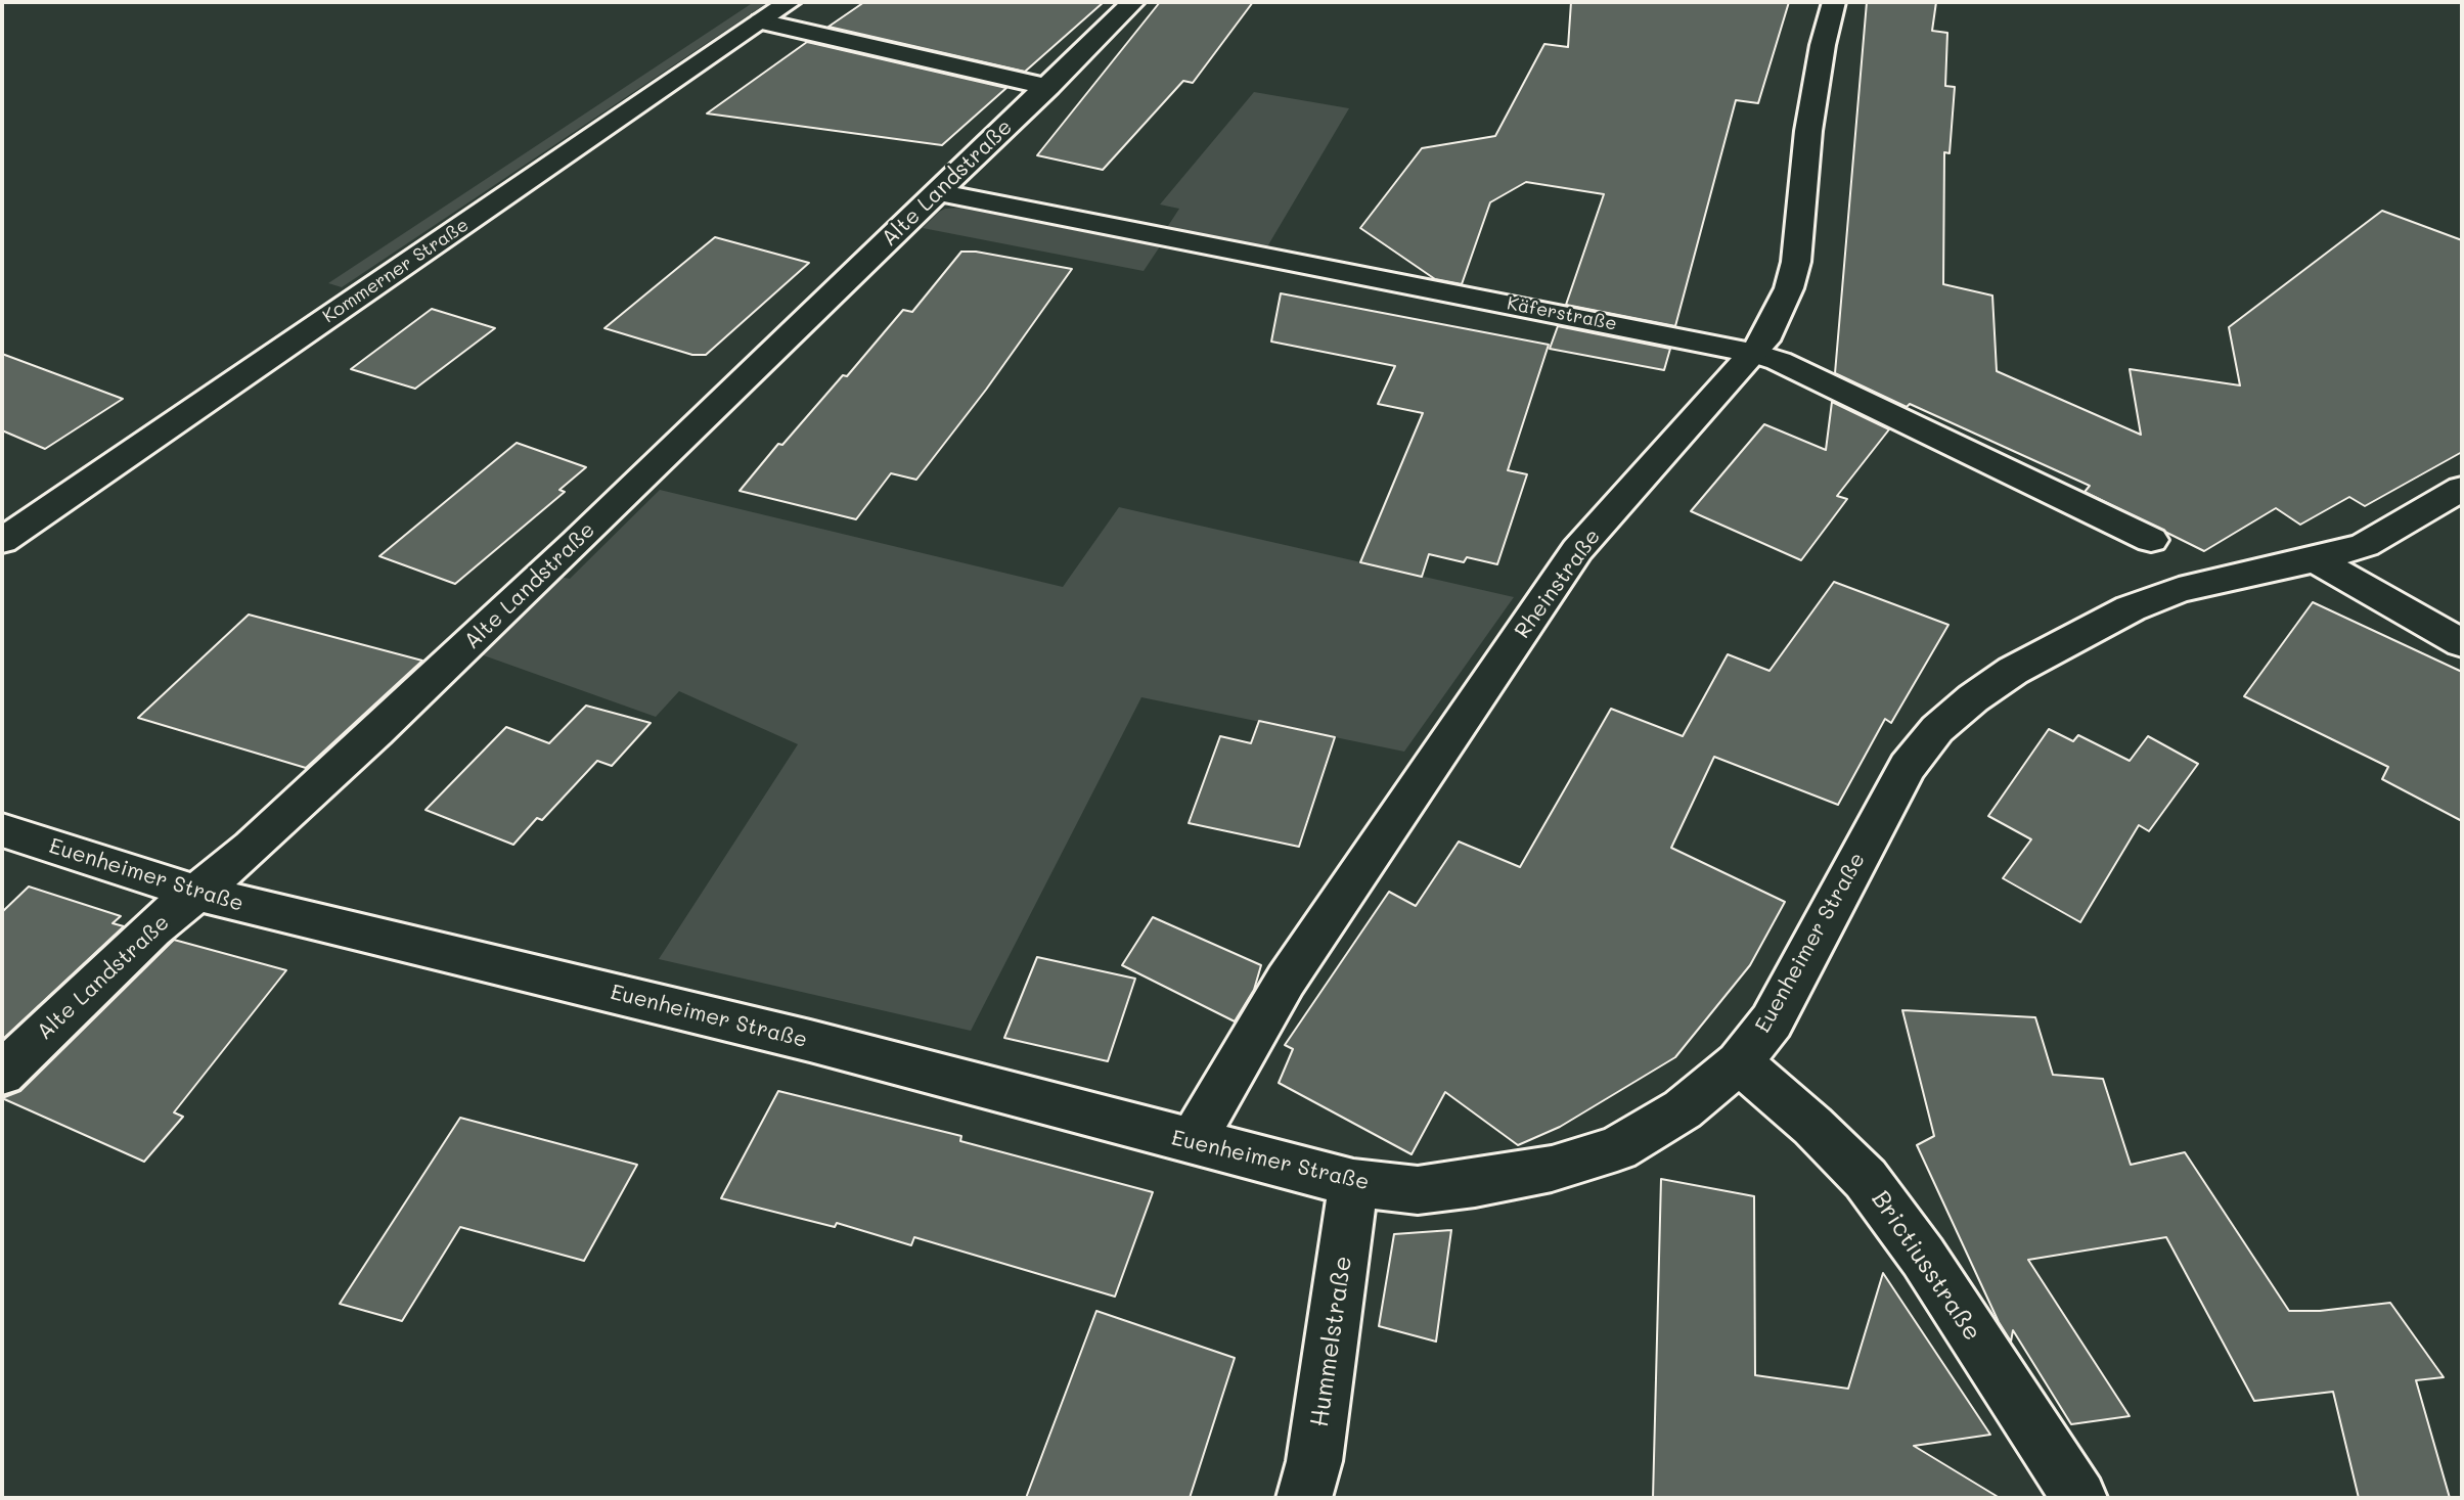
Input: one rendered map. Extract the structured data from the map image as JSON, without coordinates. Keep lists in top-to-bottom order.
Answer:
{
  "streets": {
    "street": [
      "Alte Landstraße",
      "Kommerner Straße",
      "Käferstraße",
      "Rheinstraße",
      "Euenheimer Straße",
      "Brictiusstraße",
      "Hummelstraße"
    ]
  },
  "crossings": [
    ["Alte Landstraße", "Käferstraße"],
    ["Alte Landstraße", "Euenheimer Straße"],
    ["Käferstraße", "Rheinstraße"],
    ["Rheinstraße", "Euenheimer Straße"],
    ["Euenheimer Straße", "Brictiusstraße"],
    ["Euenheimer Straße", "Hummelstraße"]
  ]
}
